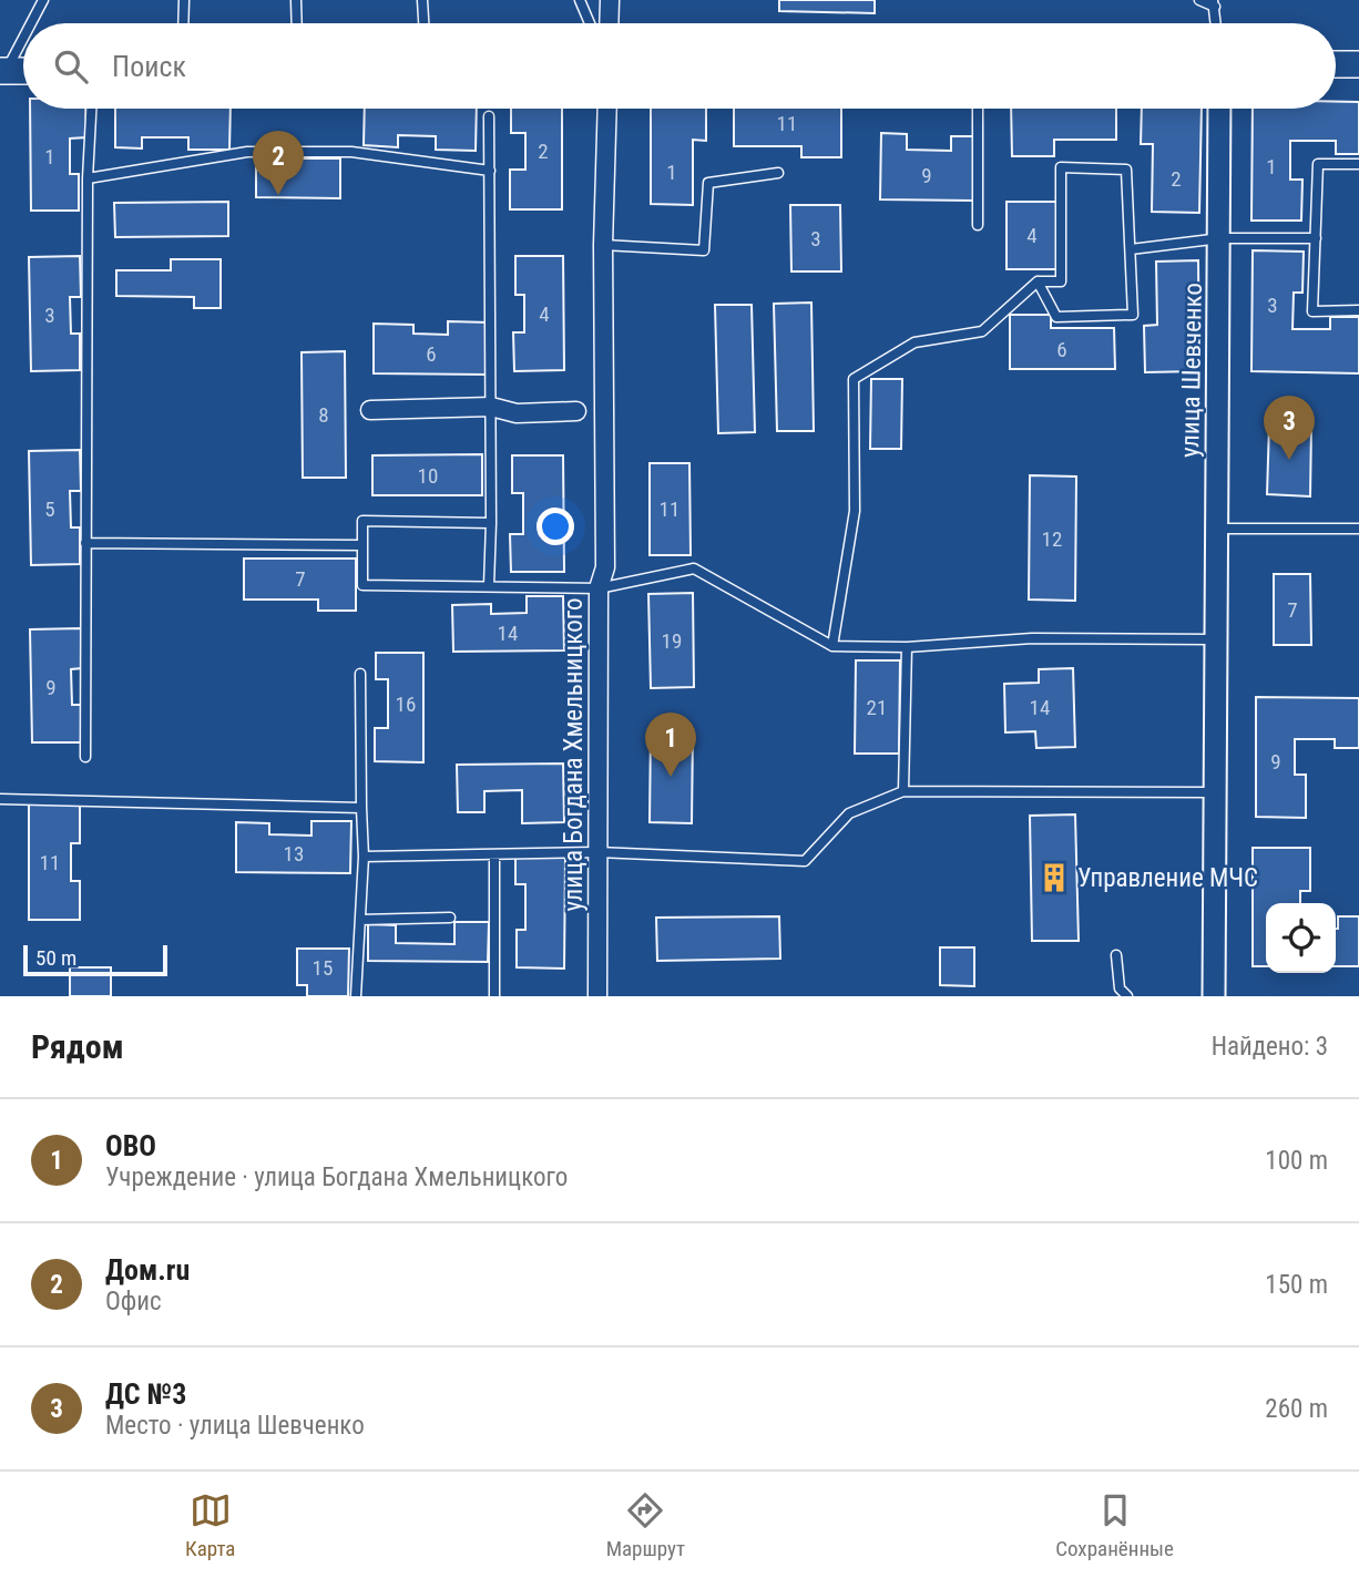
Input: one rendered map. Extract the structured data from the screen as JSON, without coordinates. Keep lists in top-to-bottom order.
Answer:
{
  "streets": {
    "street": ["улица Шевченко", "улица Богдана Хмельницкого"]
  },
  "places": {
    "building": ["Управление МЧС"]
  },
  "house_numbers": [
    "11",
    "2",
    "1",
    "1",
    "1",
    "9",
    "2",
    "4",
    "3",
    "3",
    "4",
    "3",
    "6",
    "6",
    "8",
    "10",
    "5",
    "11",
    "12",
    "7",
    "7",
    "14",
    "19",
    "9",
    "16",
    "21",
    "14",
    "9",
    "13",
    "11",
    "15"
  ],
  "scale_bar": "50 m",
  "page": {
    "search": "Поиск",
    "pins": ["2", "3", "1"],
    "scale": "50 m",
    "heading": ["Рядом", "Найдено: 3"],
    "list": [
      {
        "mark": "1",
        "name": "ОВО",
        "note": "Учреждение · улица Богдана Хмельницкого",
        "value": "100 m"
      },
      {
        "mark": "2",
        "name": "Дом.ru",
        "note": "Офис",
        "value": "150 m"
      },
      {
        "mark": "3",
        "name": "ДС №3",
        "note": "Место · улица Шевченко",
        "value": "260 m"
      }
    ],
    "nav": ["Карта", "Маршрут", "Сохранённые"]
  }
}
